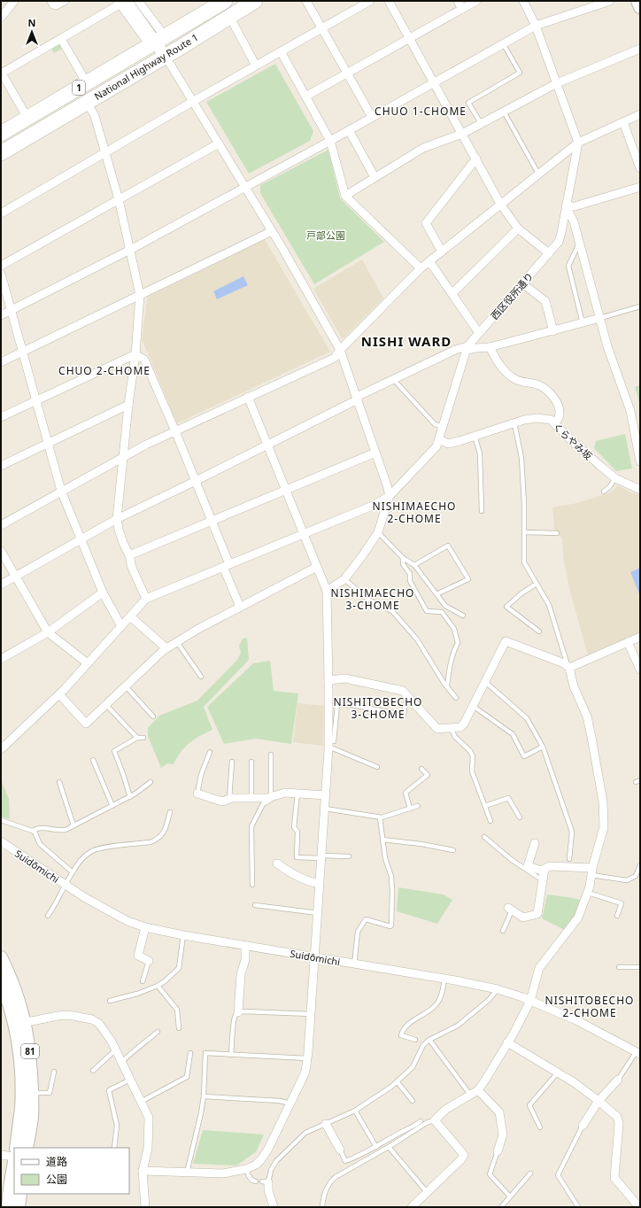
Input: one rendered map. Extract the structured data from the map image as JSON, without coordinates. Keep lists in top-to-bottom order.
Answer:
{
  "streets": {
    "highway": ["National Highway Route 1", "1"],
    "main road": ["81"],
    "street": ["西区役所通り", "くらやみ坂", "Suidōmichi"]
  },
  "crossings": [
    ["西区役所通り", "くらやみ坂"]
  ],
  "districts": [
    "CHUO 1-CHOME",
    "NISHI WARD",
    "CHUO 2-CHOME",
    "NISHIMAECHO 2-CHOME",
    "NISHIMAECHO 3-CHOME",
    "NISHITOBECHO 3-CHOME",
    "NISHITOBECHO 2-CHOME"
  ],
  "parks": ["戸部公園"],
  "legend": ["道路", "公園"],
  "north": "top"
}
